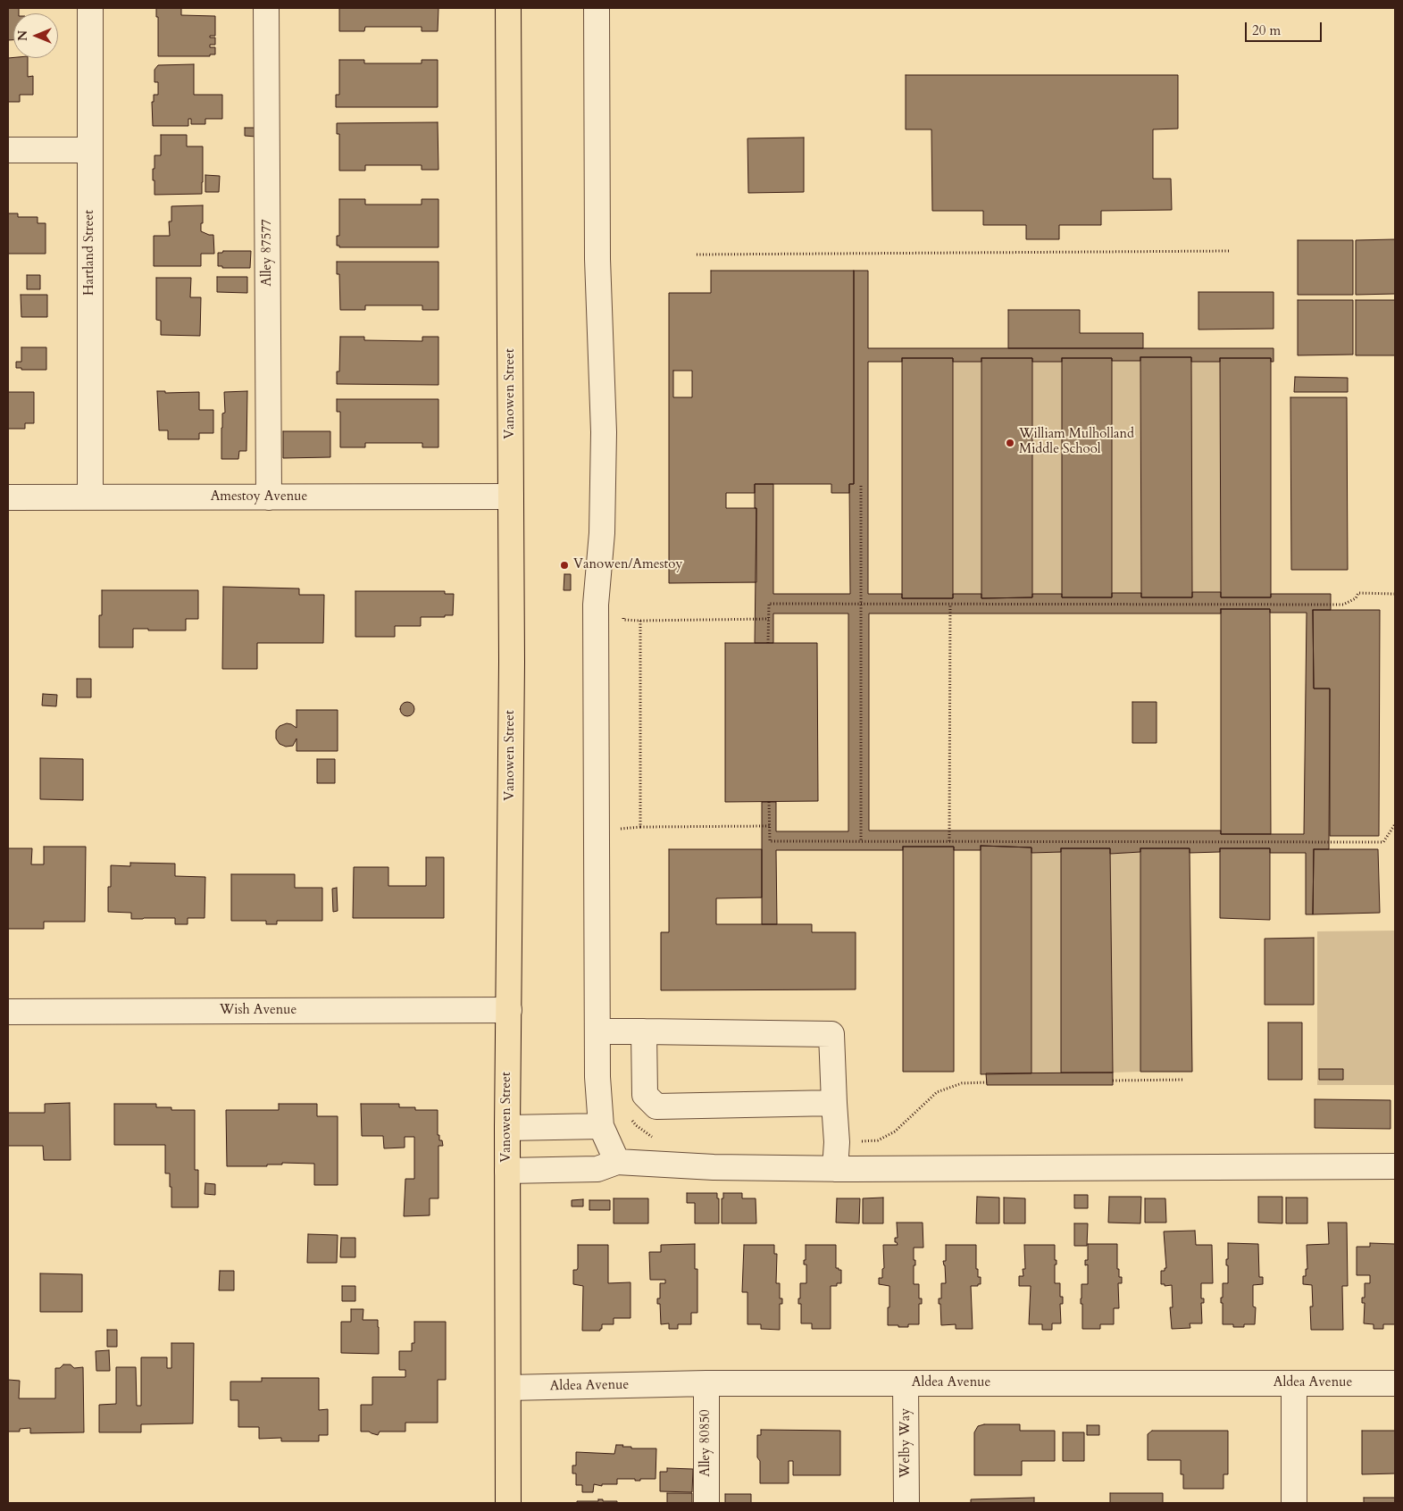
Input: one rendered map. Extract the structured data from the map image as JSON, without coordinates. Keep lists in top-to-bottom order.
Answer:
{
  "streets": {
    "main road": ["Vanowen Street"],
    "street": [
      "Hartland Street",
      "Alley 87577",
      "Amestoy Avenue",
      "Wish Avenue",
      "Aldea Avenue",
      "Alley 80850",
      "Welby Way"
    ]
  },
  "crossings": [
    ["Hartland Street", "Amestoy Avenue"],
    ["Alley 87577", "Amestoy Avenue"],
    ["Vanowen Street", "Amestoy Avenue"],
    ["Vanowen Street", "Wish Avenue"],
    ["Vanowen Street", "Aldea Avenue"],
    ["Aldea Avenue", "Alley 80850"],
    ["Aldea Avenue", "Welby Way"]
  ],
  "places": ["William Mulholland Middle School", "Vanowen/Amestoy"],
  "scale_bar": "20 m",
  "north": "left"
}
